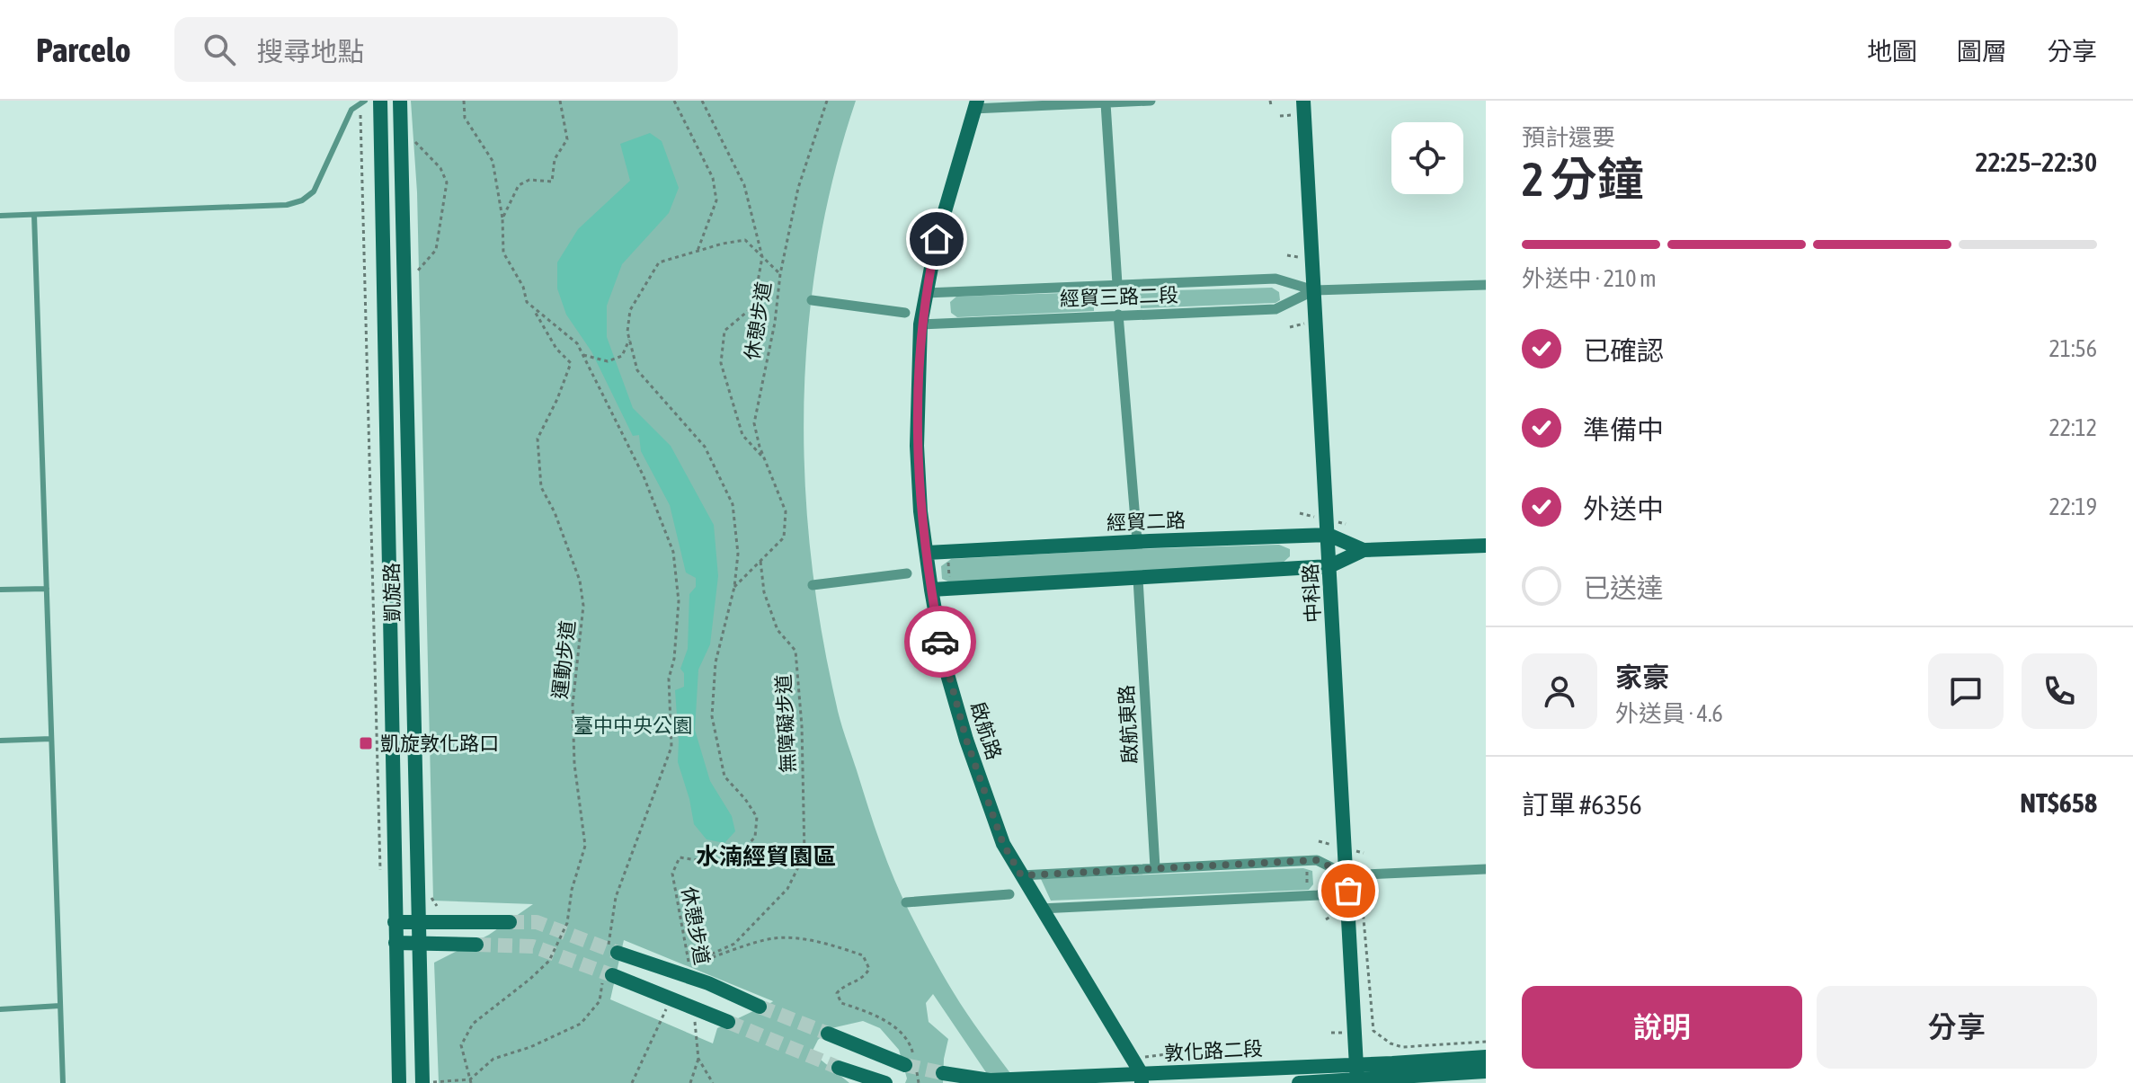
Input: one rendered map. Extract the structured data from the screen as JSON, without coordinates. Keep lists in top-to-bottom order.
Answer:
{
  "streets": {
    "street": [
      "經貿三路二段",
      "經貿二路",
      "凱旋路",
      "中科路",
      "啟航東路",
      "啟航路",
      "敦化路二段"
    ],
    "path": ["休憩步道", "運動步道", "無障礙步道"]
  },
  "crossings": [
    ["經貿三路二段", "中科路"],
    ["經貿三路二段", "啟航路"],
    ["休憩步道", "無障礙步道"],
    ["經貿二路", "中科路"],
    ["經貿二路", "啟航東路"],
    ["經貿二路", "啟航路"],
    ["中科路", "敦化路二段"],
    ["啟航路", "敦化路二段"]
  ],
  "districts": ["水湳經貿園區"],
  "parks": ["臺中中央公園"],
  "places": {
    "transit": ["凱旋敦化路口"]
  },
  "page": {
    "header": "Parcelo",
    "search": "搜尋地點",
    "nav": ["地圖", "圖層", "分享"],
    "heading": ["2 分鐘", "預計還要", "22:25–22:30"],
    "panel": [
      "家豪",
      "外送員 · 4.6",
      "訂單 #6356",
      "NT$658"
    ],
    "bar": "外送中 · 210 m",
    "list": [
      ["已確認", "21:56"],
      ["準備中", "22:12"],
      ["外送中", "22:19"],
      "已送達"
    ],
    "buttons": ["說明", "分享"]
  }
}
